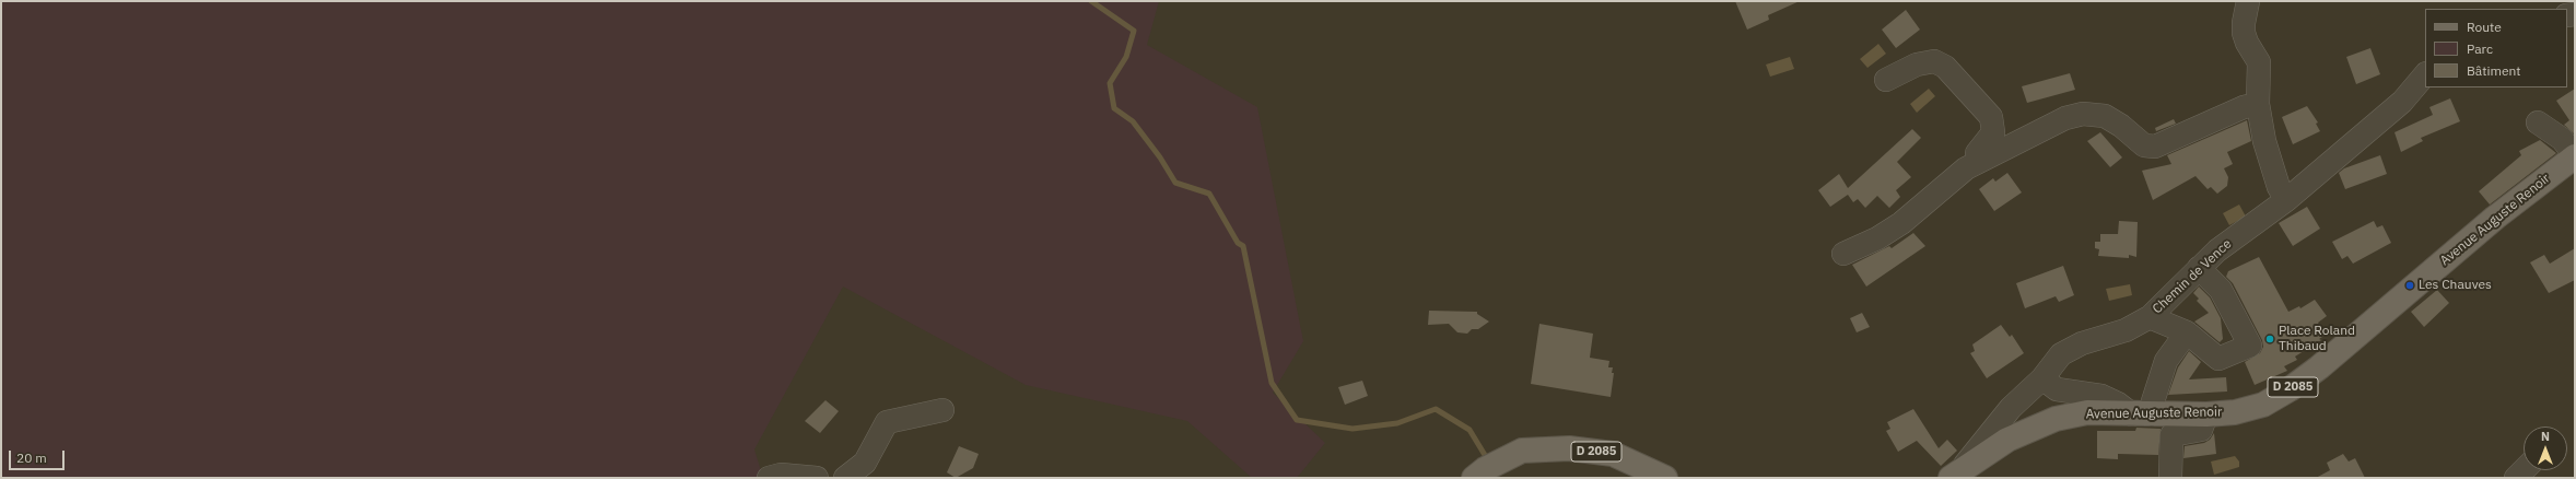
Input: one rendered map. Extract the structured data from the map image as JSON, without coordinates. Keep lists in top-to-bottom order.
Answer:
{
  "streets": {
    "main road": ["Avenue Auguste Renoir", "D 2085"],
    "street": ["Chemin de Vence"]
  },
  "crossings": [
    ["Avenue Auguste Renoir", "Chemin de Vence"]
  ],
  "places": ["Les Chauves", "Place Roland Thibaud"],
  "legend": ["Route", "Parc", "Bâtiment"],
  "scale_bar": "20 m",
  "north": "top"
}
